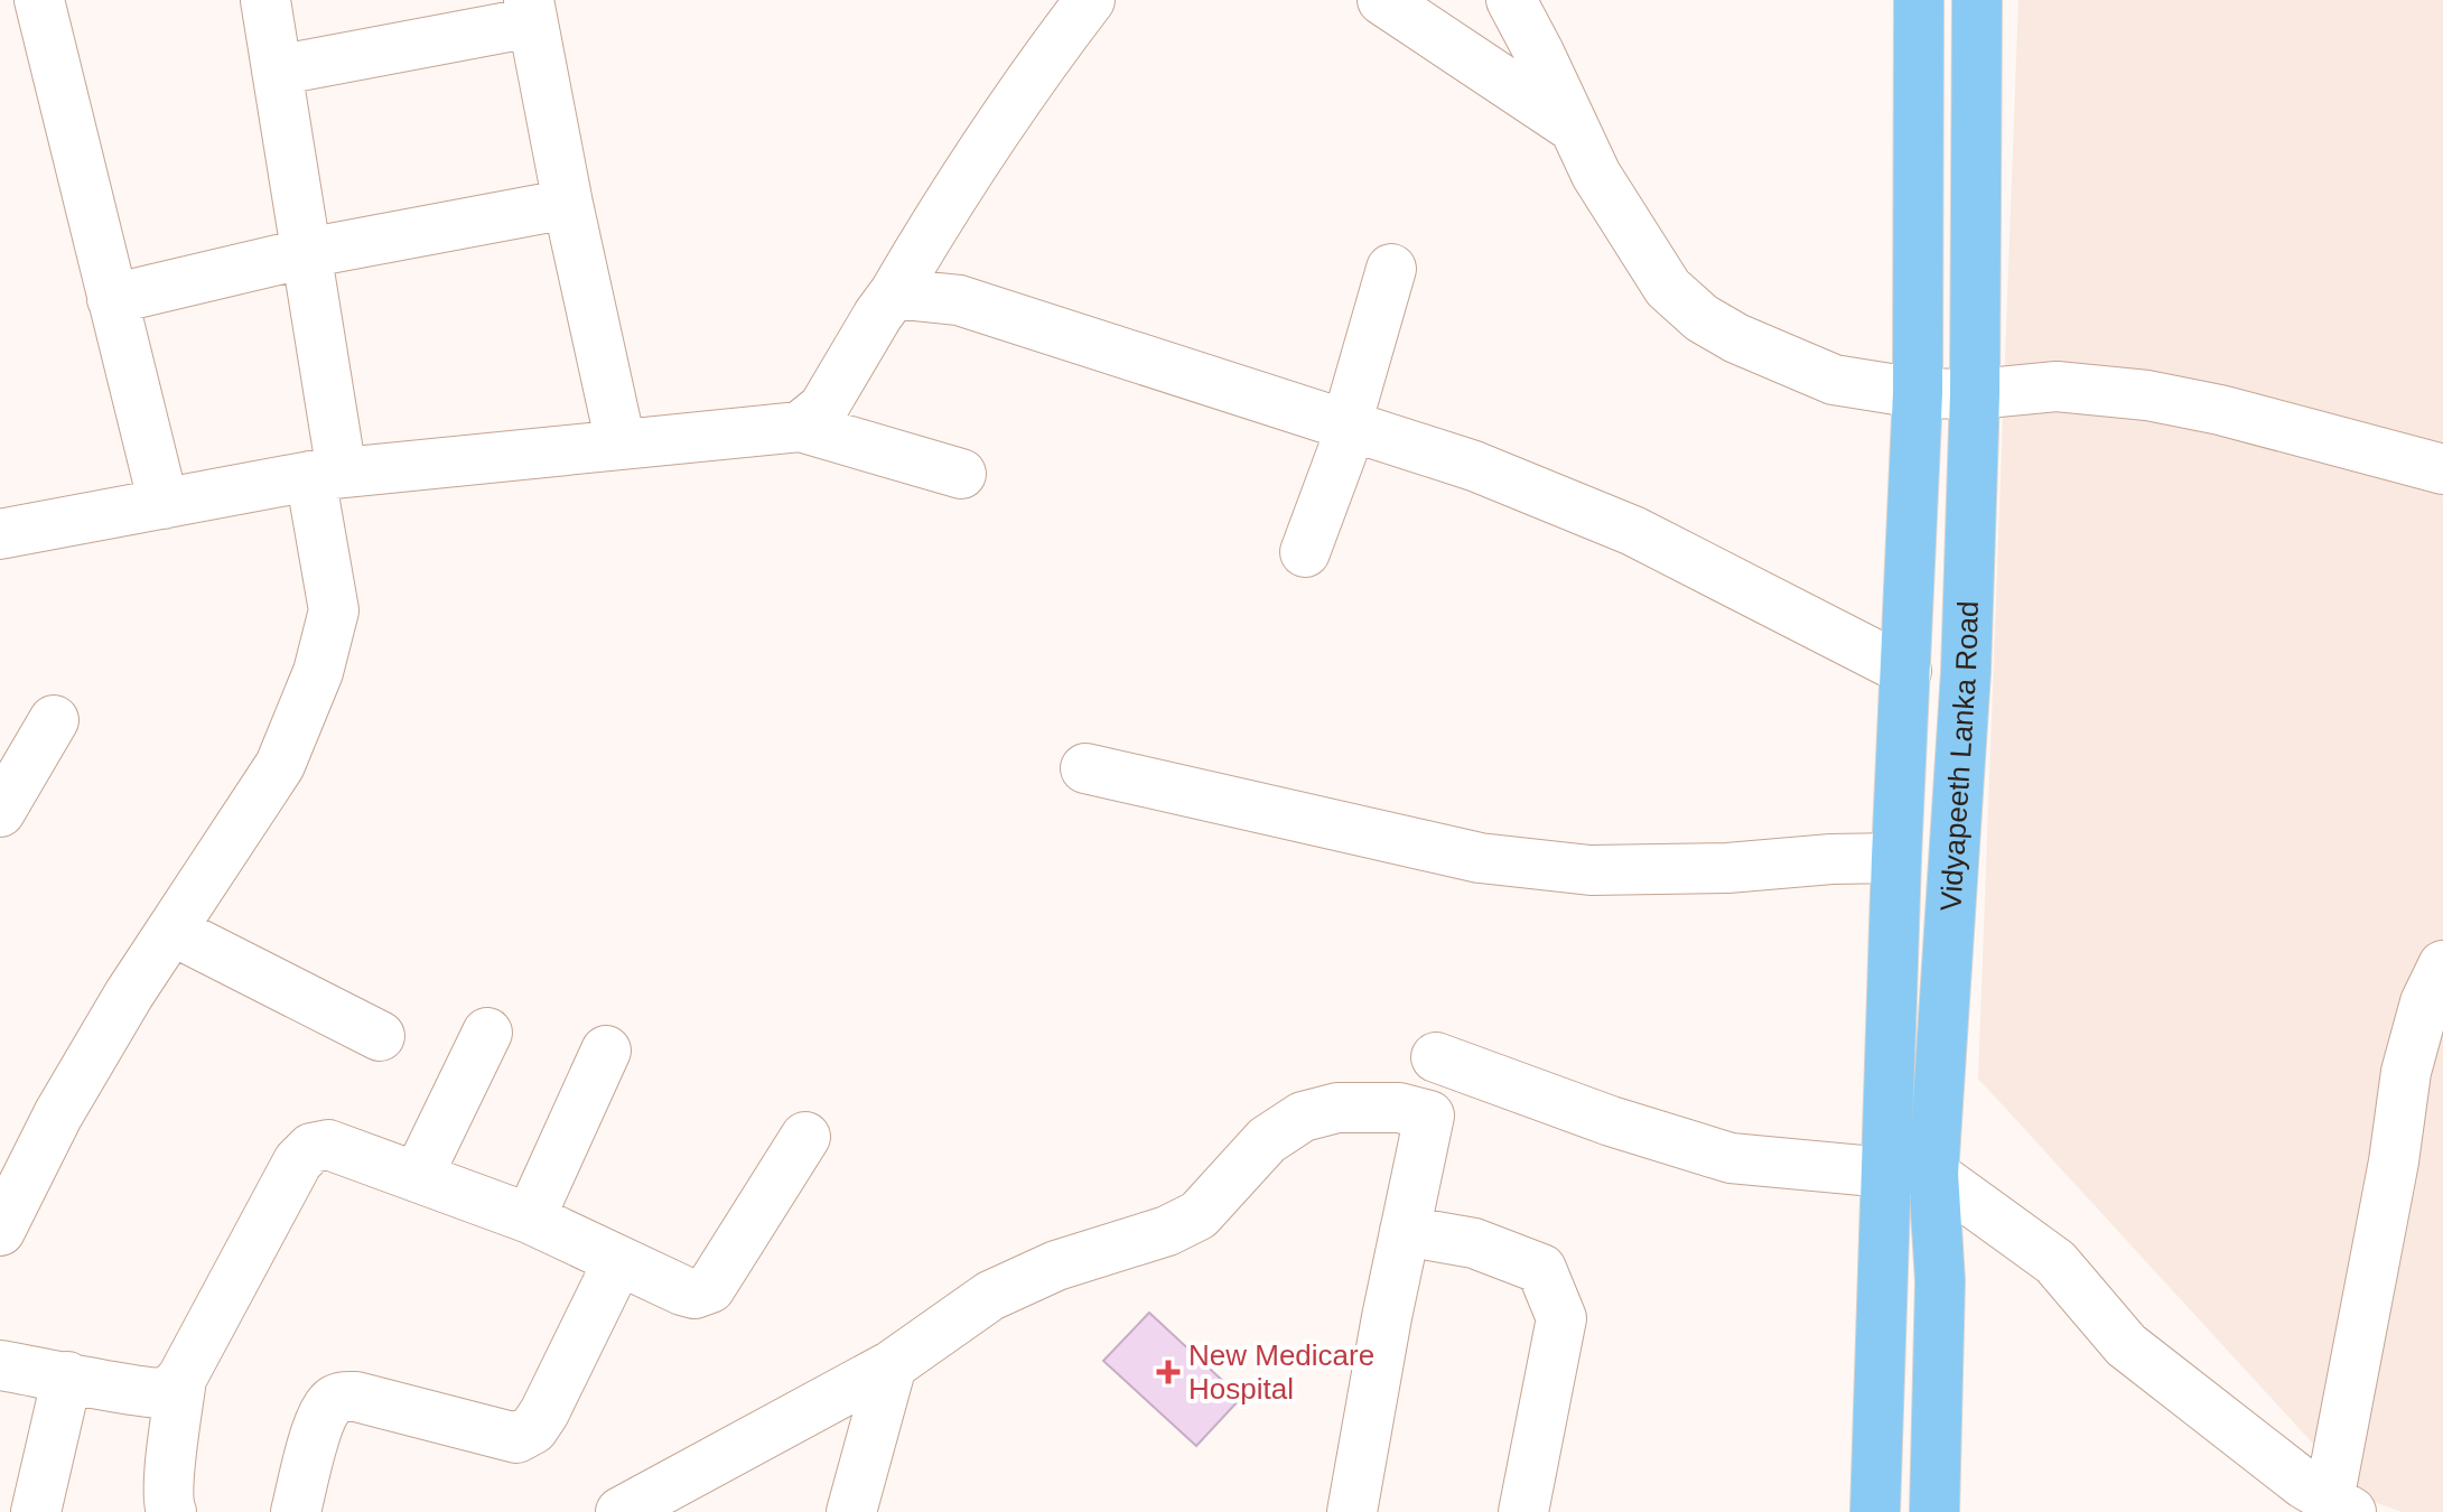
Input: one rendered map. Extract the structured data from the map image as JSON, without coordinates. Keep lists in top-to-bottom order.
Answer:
{
  "streets": {
    "main road": ["Vidyapeeth Lanka Road"]
  },
  "places": {
    "health": ["New Medicare Hospital"]
  }
}
